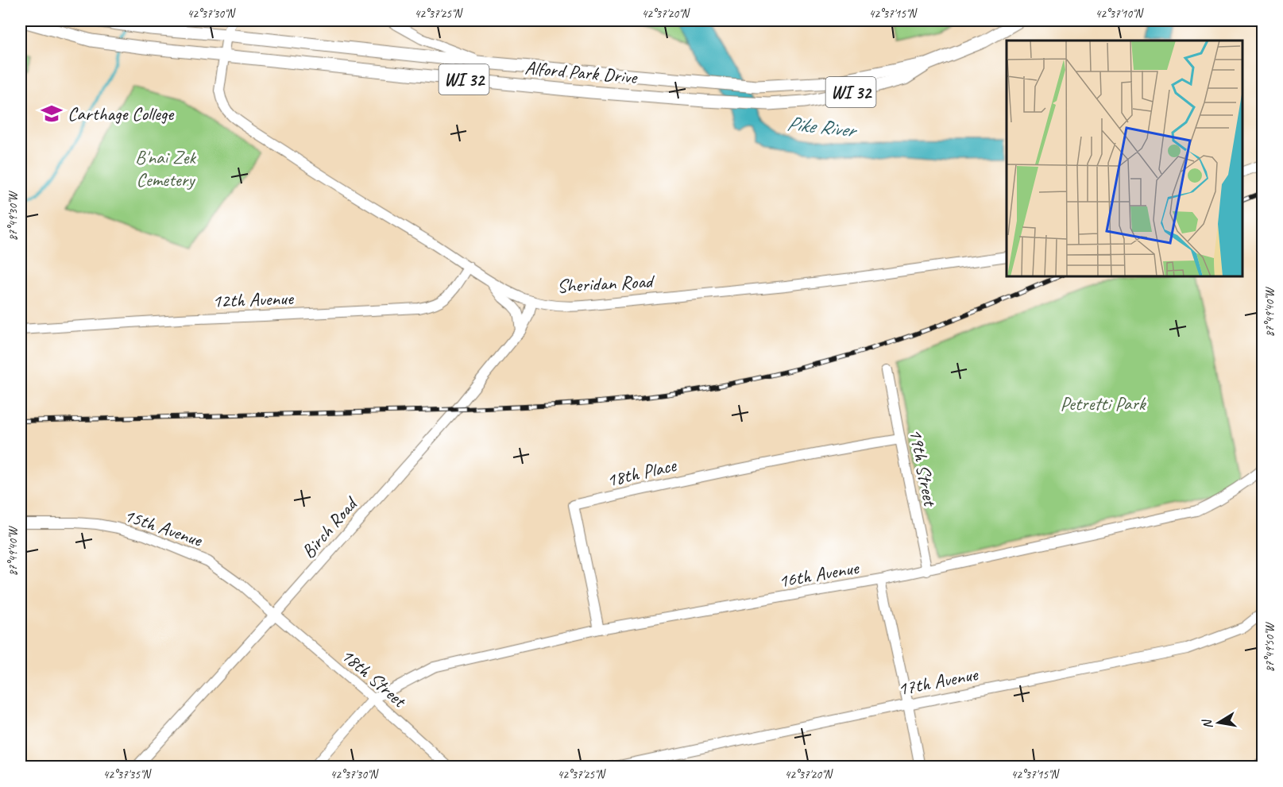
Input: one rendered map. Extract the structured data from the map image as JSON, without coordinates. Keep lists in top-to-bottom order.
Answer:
{
  "streets": {
    "main road": ["Alford Park Drive", "WI 32"],
    "street": [
      "Sheridan Road",
      "12th Avenue",
      "19th Street",
      "18th Place",
      "15th Avenue",
      "Birch Road",
      "16th Avenue",
      "18th Street",
      "17th Avenue"
    ]
  },
  "crossings": [
    ["Alford Park Drive", "WI 32"],
    ["Alford Park Drive", "Sheridan Road"],
    ["WI 32", "Sheridan Road"],
    ["Sheridan Road", "12th Avenue"],
    ["Sheridan Road", "Birch Road"],
    ["19th Street", "18th Place"],
    ["19th Street", "16th Avenue"],
    ["18th Place", "16th Avenue"],
    ["15th Avenue", "Birch Road"],
    ["15th Avenue", "18th Street"],
    ["Birch Road", "18th Street"],
    ["16th Avenue", "18th Street"]
  ],
  "water": ["Pike River"],
  "parks": ["B'nai Zek Cemetery", "Petretti Park"],
  "places": {
    "school or university": ["Carthage College"]
  },
  "north": "left",
  "coordinates": [
    "42°37'30\"N",
    "42°37'25\"N",
    "42°37'20\"N",
    "42°37'15\"N",
    "42°37'10\"N",
    "87°49'30\"W",
    "87°49'40\"W",
    "87°49'50\"W",
    "42°37'35\"N"
  ]
}
